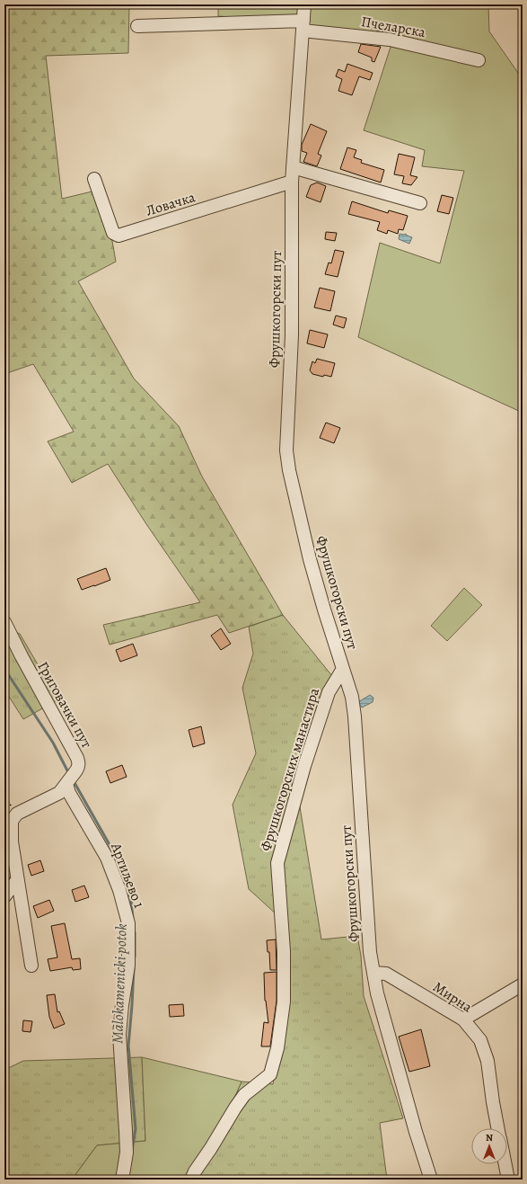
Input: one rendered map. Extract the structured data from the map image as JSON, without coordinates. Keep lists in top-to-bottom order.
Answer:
{
  "streets": {
    "street": [
      "Пчеларска",
      "Ловачка",
      "Фрушкогорски пут",
      "Григовачки пут",
      "Фрушкогорских манастира",
      "Артиљево 1",
      "Мирна"
    ]
  },
  "crossings": [
    ["Пчеларска", "Фрушкогорски пут"],
    ["Ловачка", "Фрушкогорски пут"],
    ["Фрушкогорски пут", "Фрушкогорских манастира"],
    ["Фрушкогорски пут", "Мирна"],
    ["Григовачки пут", "Артиљево 1"]
  ],
  "water": ["Malokamenicki potok"],
  "north": "top"
}
